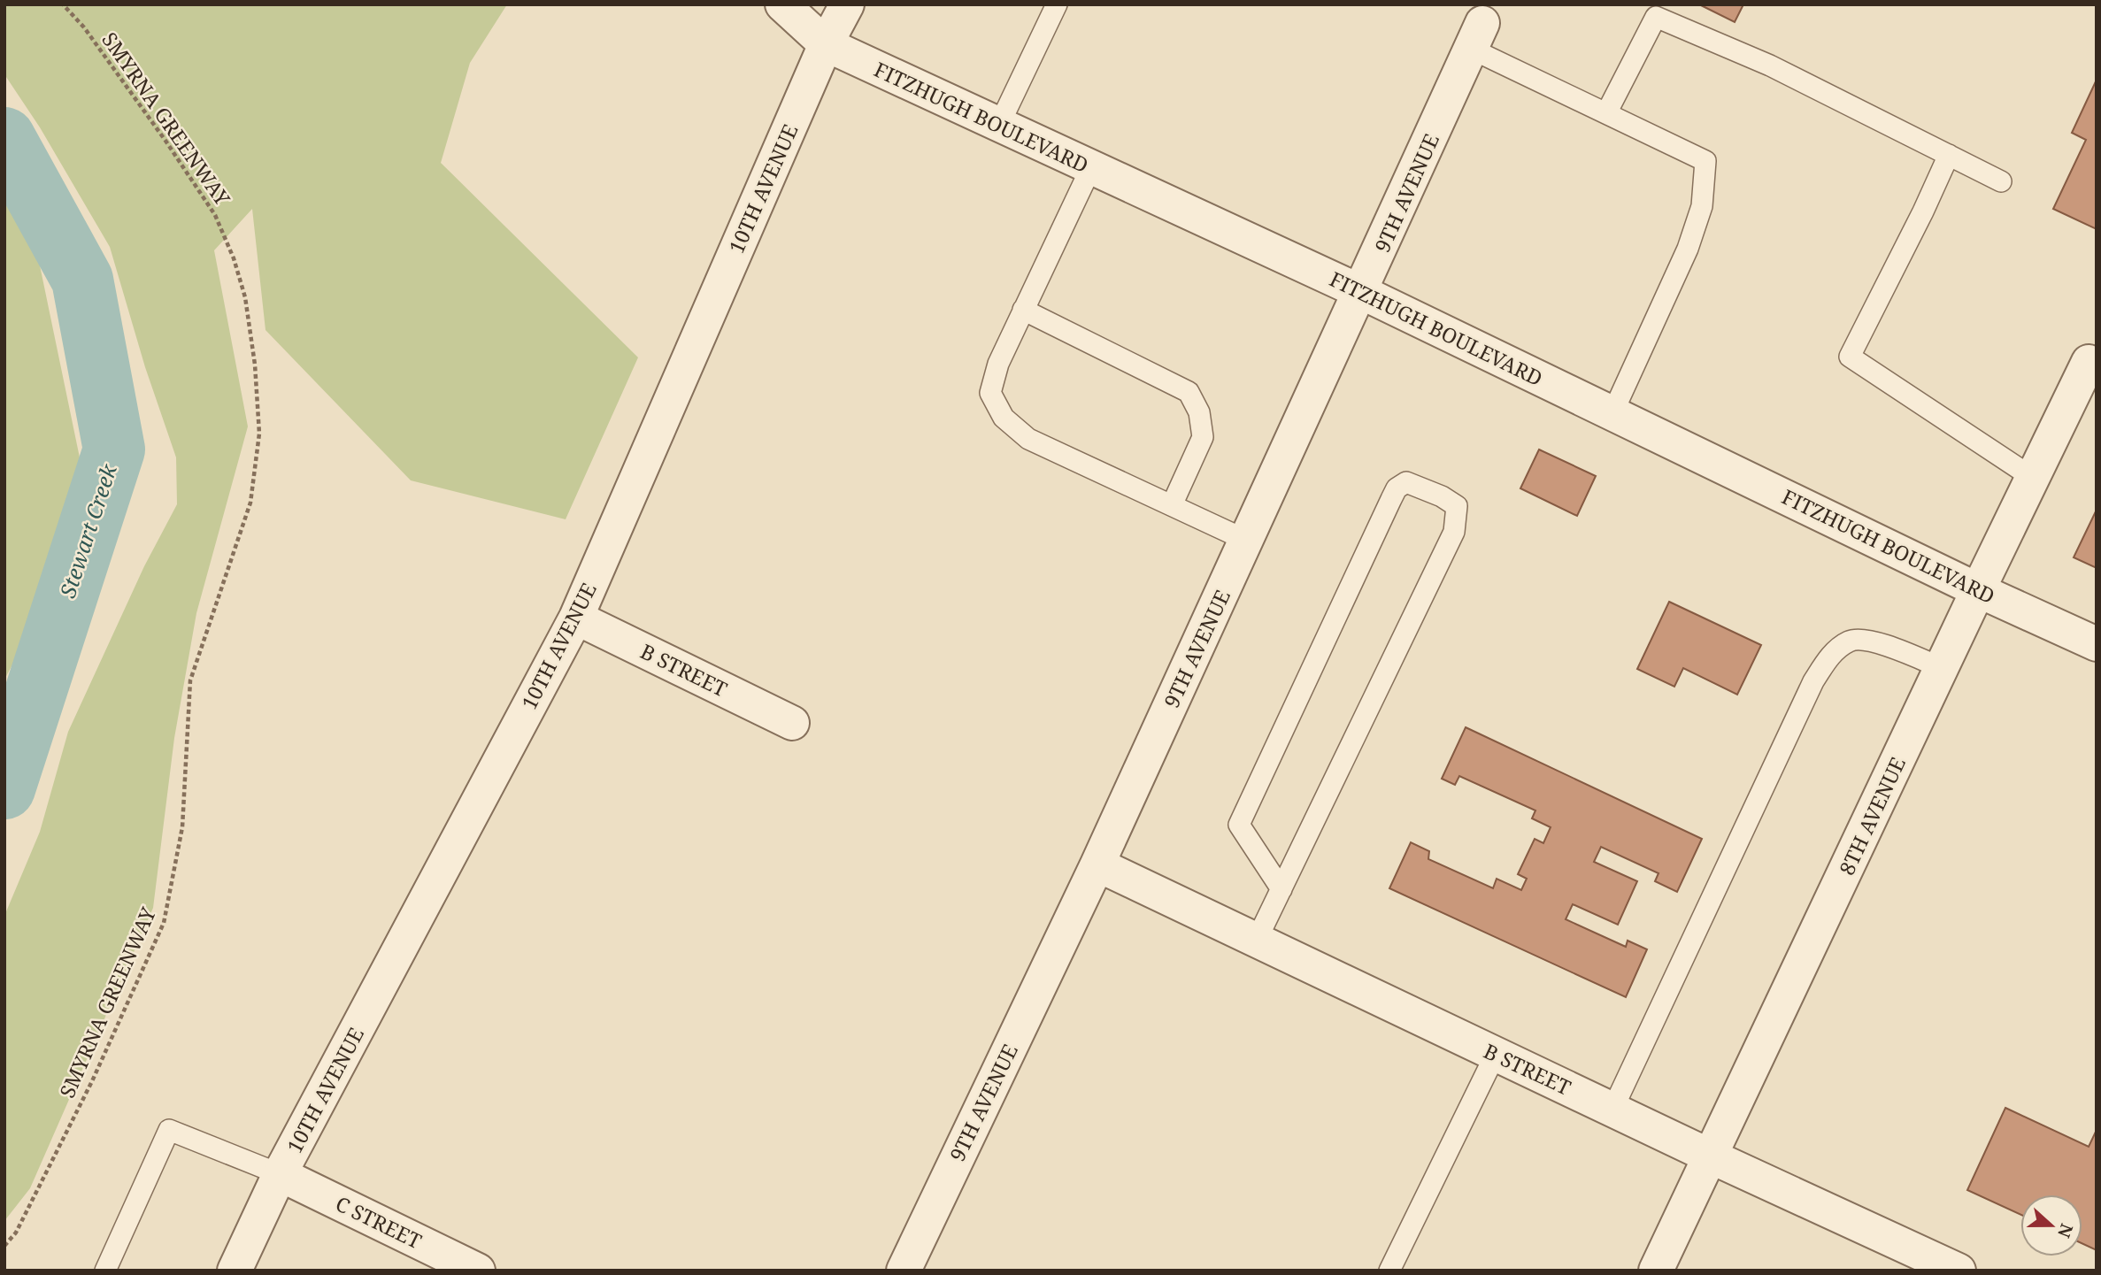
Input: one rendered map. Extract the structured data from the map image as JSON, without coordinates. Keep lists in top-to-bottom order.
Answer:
{
  "streets": {
    "street": [
      "FITZHUGH BOULEVARD",
      "10TH AVENUE",
      "9TH AVENUE",
      "B STREET",
      "8TH AVENUE",
      "C STREET"
    ],
    "path": ["SMYRNA GREENWAY"]
  },
  "crossings": [
    ["FITZHUGH BOULEVARD", "10TH AVENUE"],
    ["FITZHUGH BOULEVARD", "9TH AVENUE"],
    ["FITZHUGH BOULEVARD", "8TH AVENUE"],
    ["10TH AVENUE", "B STREET"],
    ["10TH AVENUE", "C STREET"],
    ["9TH AVENUE", "B STREET"],
    ["B STREET", "8TH AVENUE"]
  ],
  "water": ["Stewart Creek"],
  "north": "right"
}
